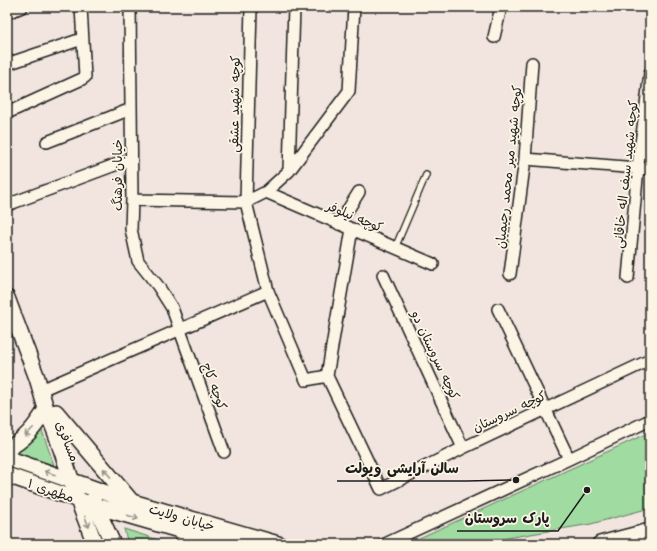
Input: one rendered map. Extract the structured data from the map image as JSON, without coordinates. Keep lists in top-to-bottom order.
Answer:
{
  "streets": {
    "main road": ["مسافری", "مطهری ۱", "خیابان ولایت"],
    "street": [
      "کوچه شهید عشقی",
      "کوچه شهید میر محمد رحیمیان",
      "کوچه شهید سیف اله خاقانی",
      "خیابان فرهنگ",
      "کوچه نیلوفر",
      "کوچه سروستان دو",
      "کوچه کاج",
      "کوچه سروستان"
    ]
  },
  "crossings": [
    ["کوچه شهید عشقی", "کوچه سروستان"],
    ["خیابان فرهنگ", "کوچه کاج"],
    ["کوچه سروستان دو", "کوچه سروستان"],
    ["مسافری", "مطهری ۱"],
    ["مسافری", "خیابان ولایت"],
    ["مطهری ۱", "خیابان ولایت"]
  ],
  "places": ["سالن آرایشی ویولت", "پارک سروستان"]
}
